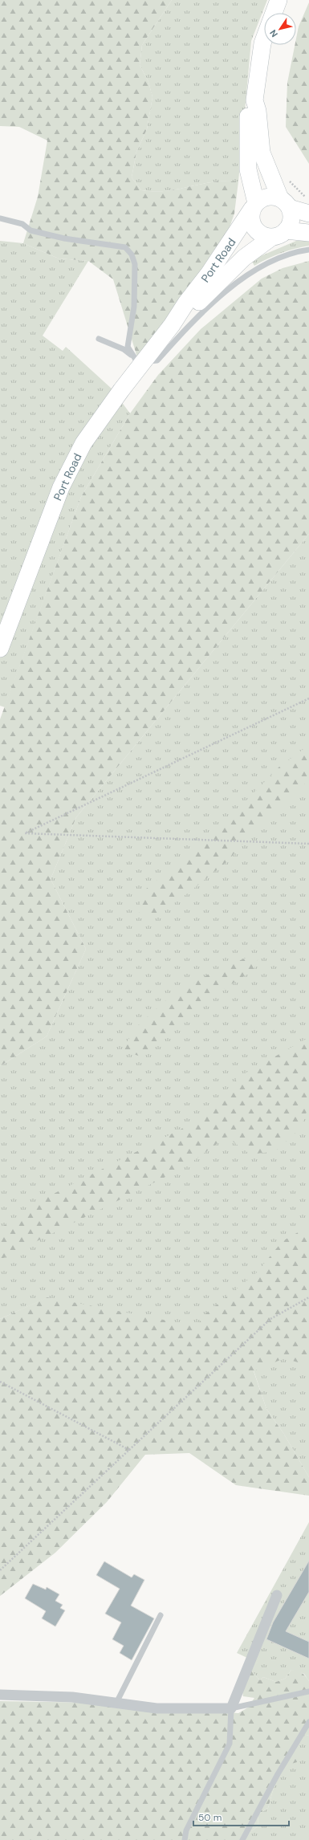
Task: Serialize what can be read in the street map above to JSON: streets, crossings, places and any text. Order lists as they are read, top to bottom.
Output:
{
  "streets": {
    "main road": ["Port Road"]
  },
  "scale_bar": "50 m",
  "north": "bottom left"
}
